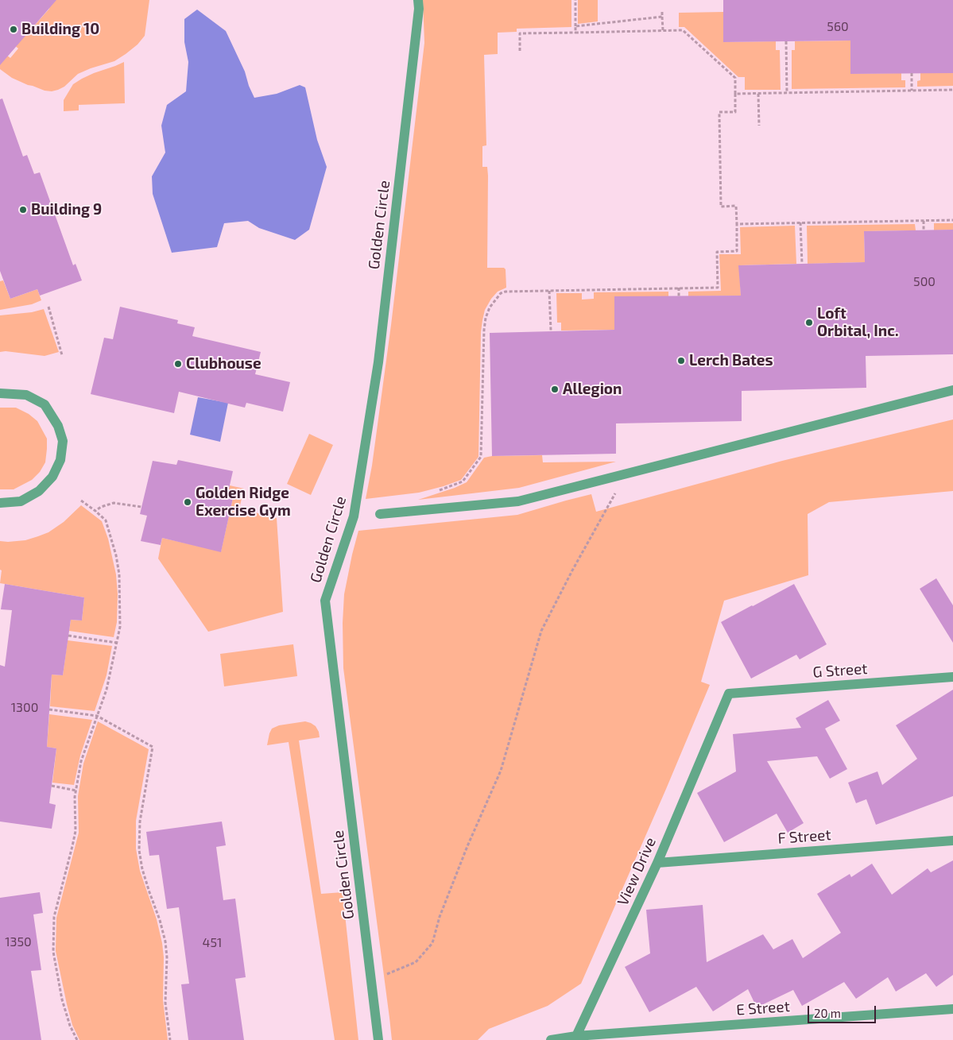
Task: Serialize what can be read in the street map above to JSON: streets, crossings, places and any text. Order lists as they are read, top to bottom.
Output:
{
  "streets": {
    "street": [
      "Golden Circle",
      "G Street",
      "F Street",
      "View Drive",
      "E Street"
    ]
  },
  "crossings": [
    ["G Street", "View Drive"],
    ["F Street", "View Drive"],
    ["View Drive", "E Street"]
  ],
  "places": [
    "Building 10",
    "Building 9",
    "Loft Orbital, Inc.",
    "Lerch Bates",
    "Clubhouse",
    "Allegion",
    "Golden Ridge Exercise Gym"
  ],
  "house_numbers": [
    "560",
    "500",
    "1300",
    "1350",
    "451"
  ],
  "scale_bar": "20 m"
}
